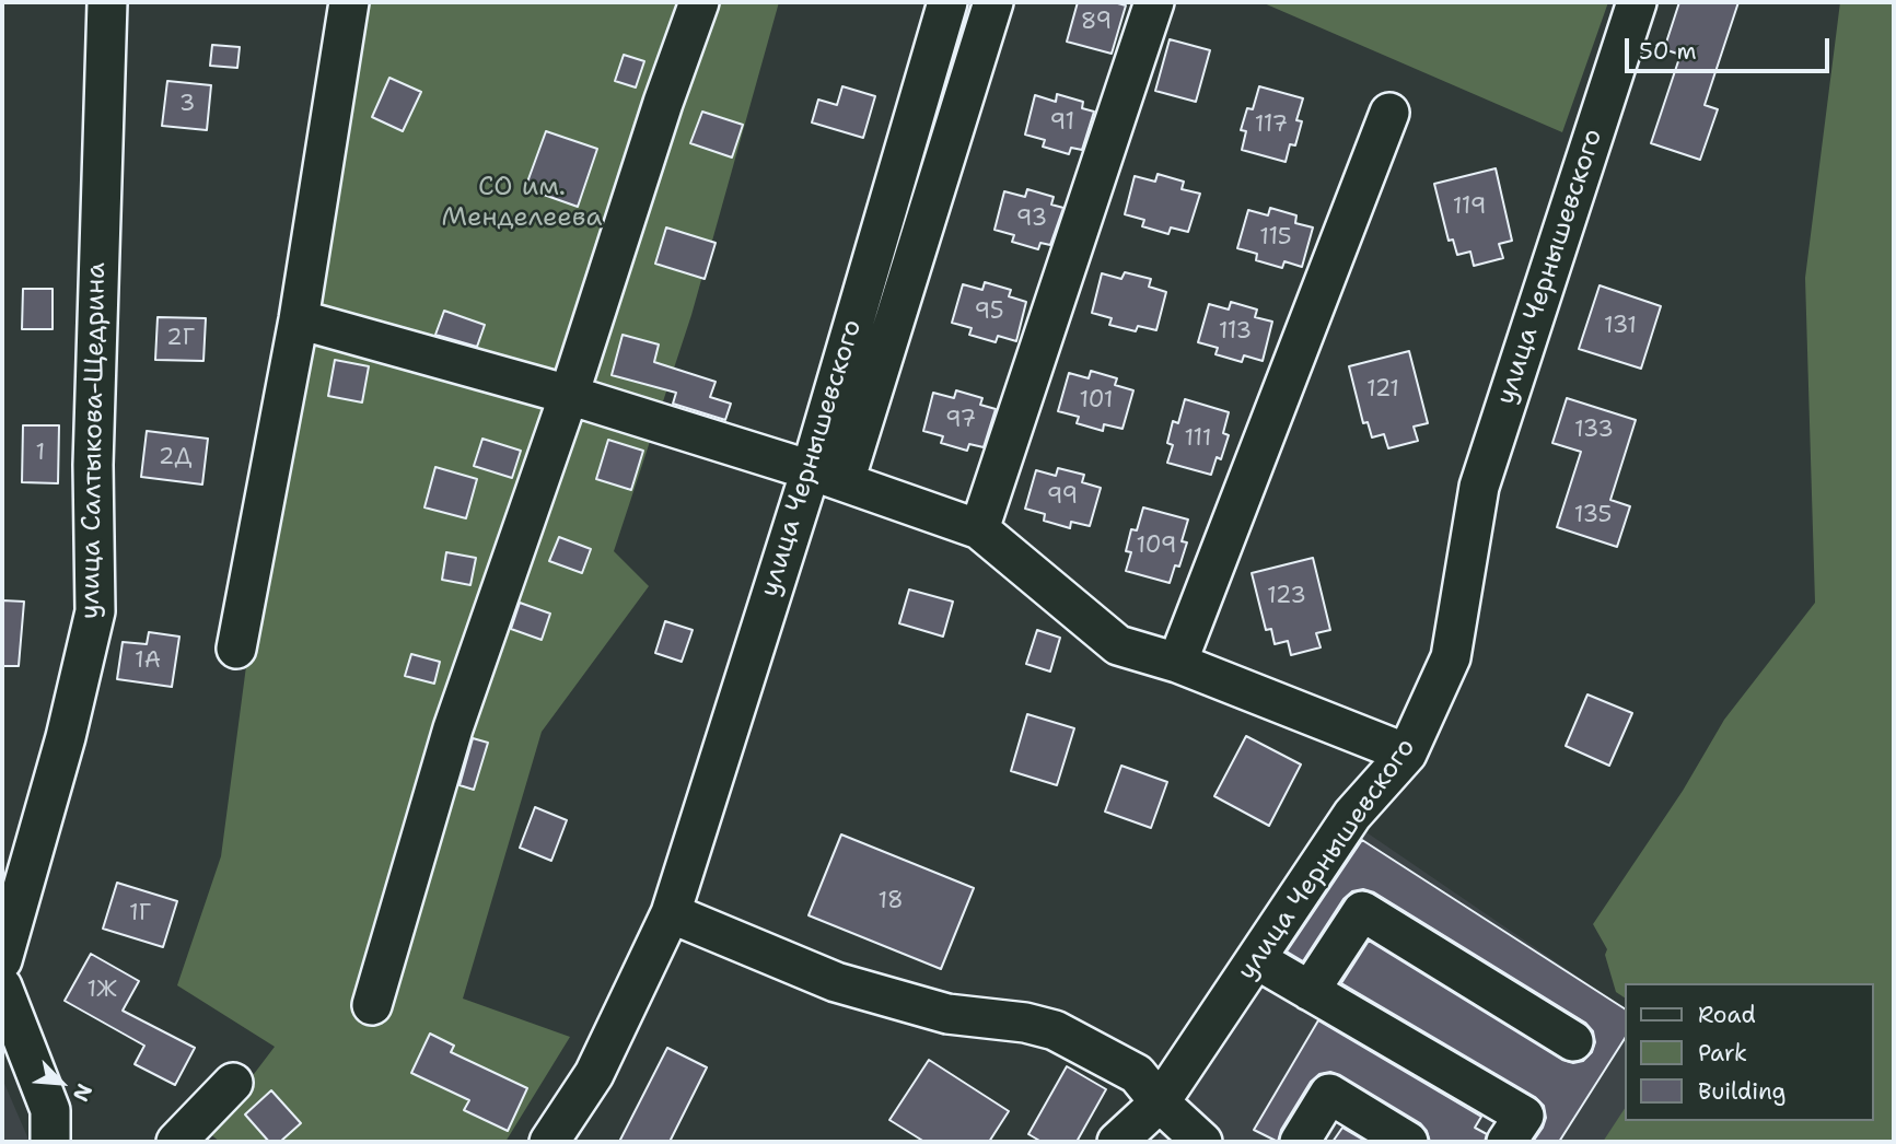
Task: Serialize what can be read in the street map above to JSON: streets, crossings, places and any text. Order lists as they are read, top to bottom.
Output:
{
  "streets": {
    "street": ["улица Чернышевского", "улица Салтыкова-Щедрина"]
  },
  "parks": ["СО им. Менделеева"],
  "house_numbers": [
    "89",
    "3",
    "91",
    "117",
    "119",
    "93",
    "115",
    "95",
    "131",
    "113",
    "2Г",
    "121",
    "101",
    "97",
    "133",
    "111",
    "1",
    "2Д",
    "99",
    "135",
    "109",
    "123",
    "1А",
    "18",
    "1Г",
    "1Ж"
  ],
  "legend": ["Road", "Park", "Building"],
  "scale_bar": "50 m",
  "north": "bottom right"
}
